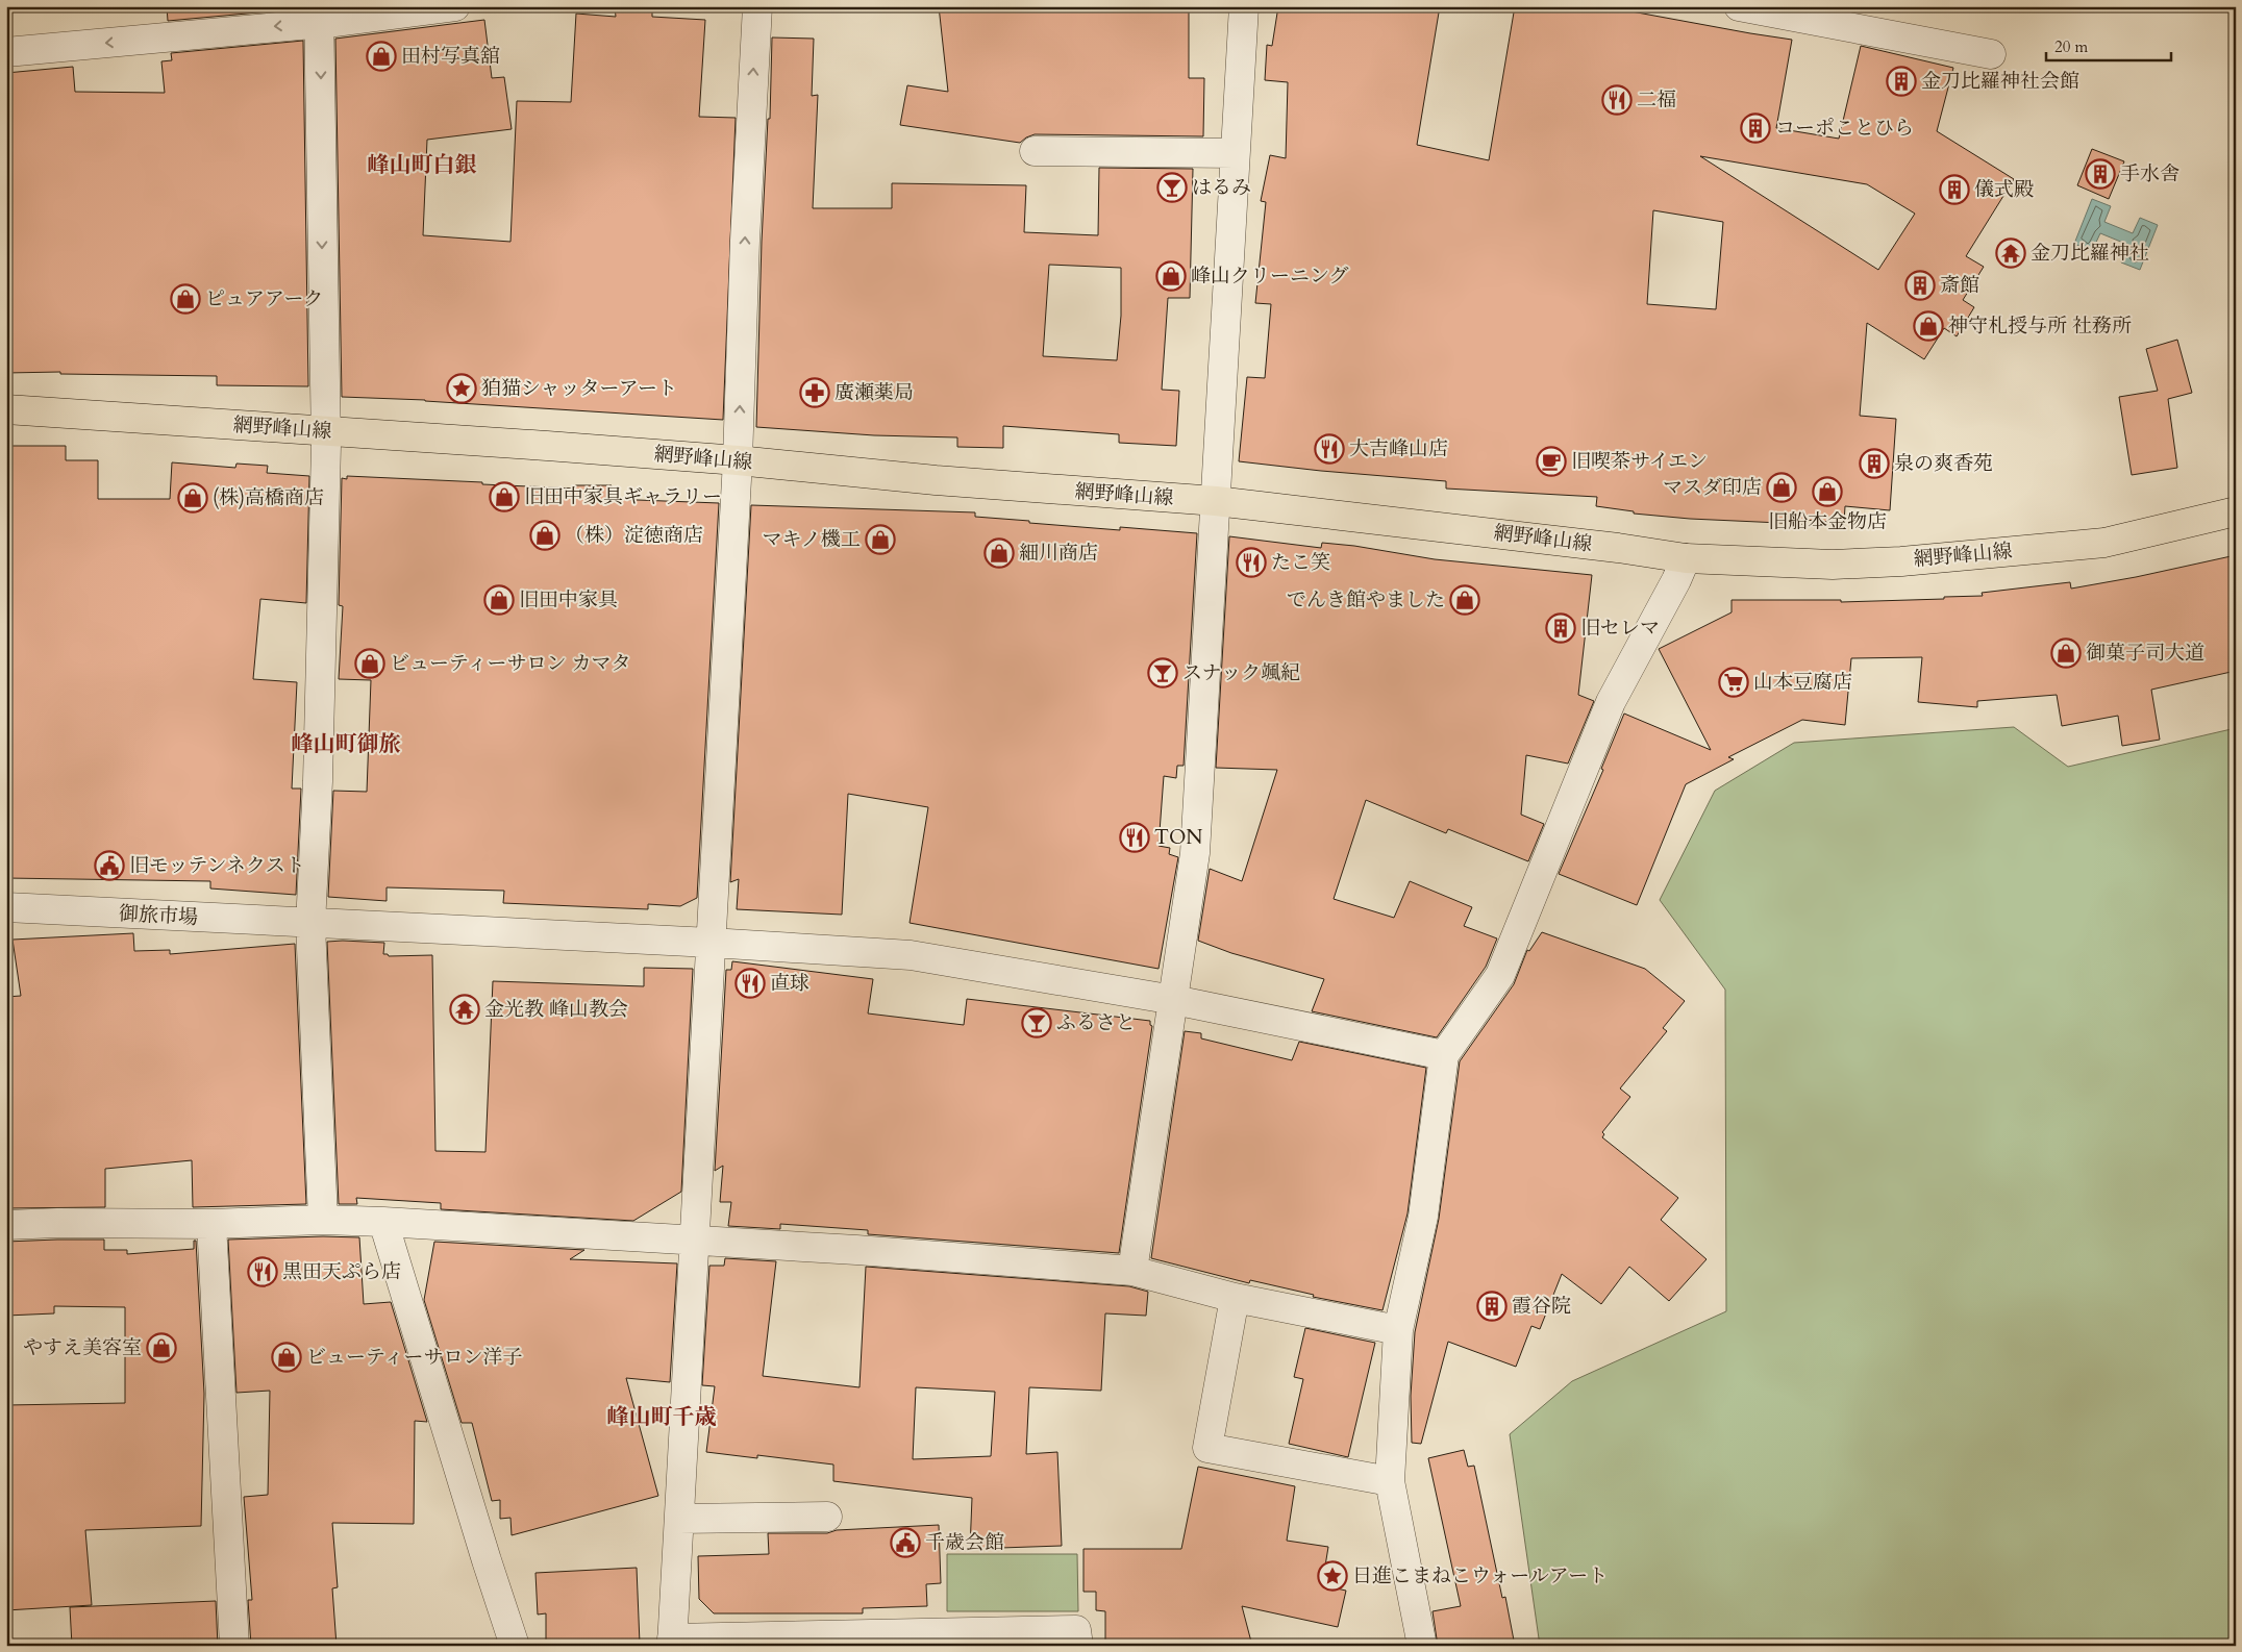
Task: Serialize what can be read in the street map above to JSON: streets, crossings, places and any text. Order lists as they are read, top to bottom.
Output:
{
  "streets": {
    "main road": ["網野峰山線"],
    "street": ["御旅市場"]
  },
  "districts": ["峰山町白銀", "峰山町御旅", "峰山町千歳"],
  "places": {
    "shop": [
      "田村写真舘",
      "峰山クリーニング",
      "ピュアアーク",
      "神守札授与所 社務所",
      "マスダ印店",
      "旧船本金物店",
      "旧田中家具ギャラリー",
      "(株)高橋商店",
      "（株）淀徳商店",
      "マキノ機工",
      "細川商店",
      "旧田中家具",
      "でんき館やました",
      "御菓子司大道",
      "ビューティーサロン カマタ",
      "やすえ美容室",
      "ビューティーサロン洋子"
    ],
    "building": [
      "金刀比羅神社会館",
      "コーポことひら",
      "手水舎",
      "儀式殿",
      "斎館",
      "泉の爽香苑",
      "旧セレマ",
      "霞谷院"
    ],
    "restaurant": [
      "二福",
      "大吉峰山店",
      "たこ笑",
      "TON",
      "直球",
      "黒田天ぷら店"
    ],
    "bar": ["はるみ", "スナック颯紀", "ふるさと"],
    "temple": ["金刀比羅神社", "金光教 峰山教会"],
    "place": ["狛猫シャッターアート", "日進こまねこウォールアート"],
    "pharmacy": ["廣瀬薬局"],
    "cafe": ["旧喫茶サイエン"],
    "supermarket": ["山本豆腐店"],
    "public building": ["旧モッテンネクスト", "千歳会館"]
  },
  "scale_bar": "20 m"
}
